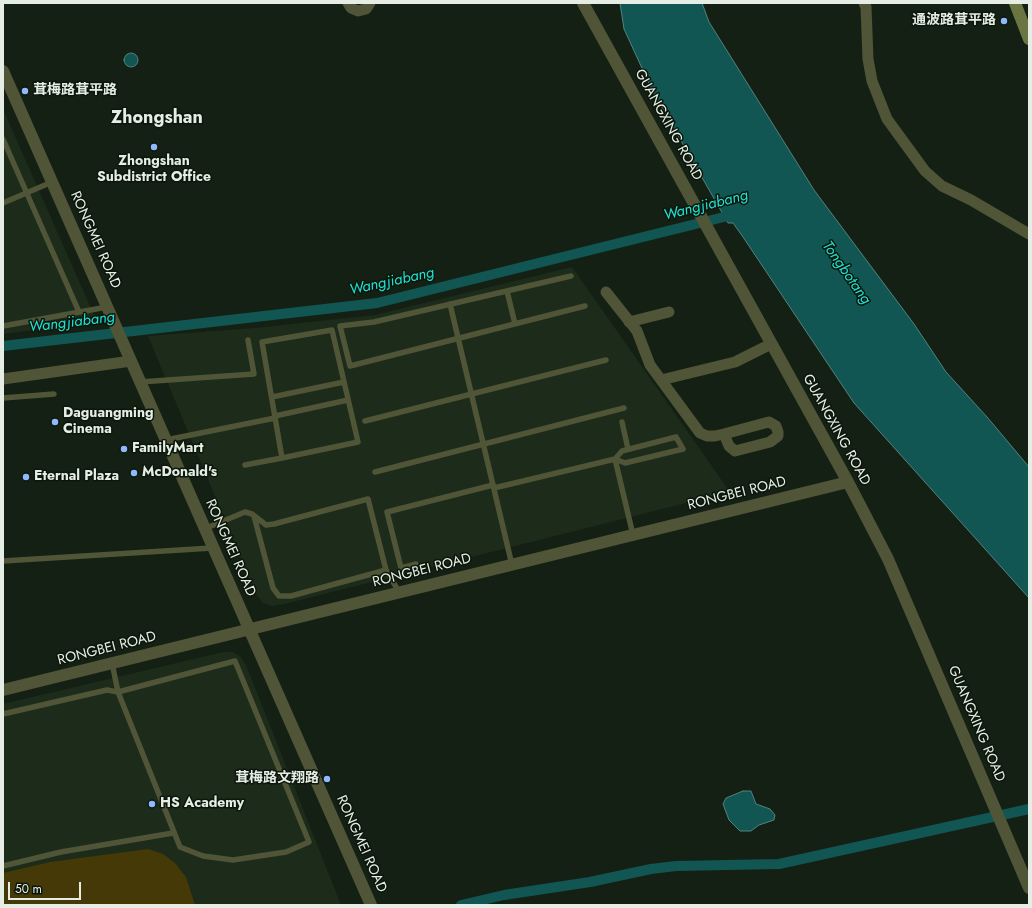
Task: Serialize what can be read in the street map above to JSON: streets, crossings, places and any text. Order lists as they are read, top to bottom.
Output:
{
  "streets": {
    "street": ["GUANGXING ROAD", "RONGMEI ROAD", "RONGBEI ROAD"]
  },
  "crossings": [
    ["GUANGXING ROAD", "RONGBEI ROAD"],
    ["RONGMEI ROAD", "RONGBEI ROAD"]
  ],
  "districts": ["Zhongshan"],
  "water": ["Wangjiabang", "Tongbotang"],
  "places": [
    "通波路茸平路",
    "茸梅路茸平路",
    "Zhongshan Subdistrict Office",
    "Daguangming Cinema",
    "FamilyMart",
    "McDonald's",
    "Eternal Plaza",
    "茸梅路文翔路",
    "HS Academy"
  ],
  "scale_bar": "50 m"
}
